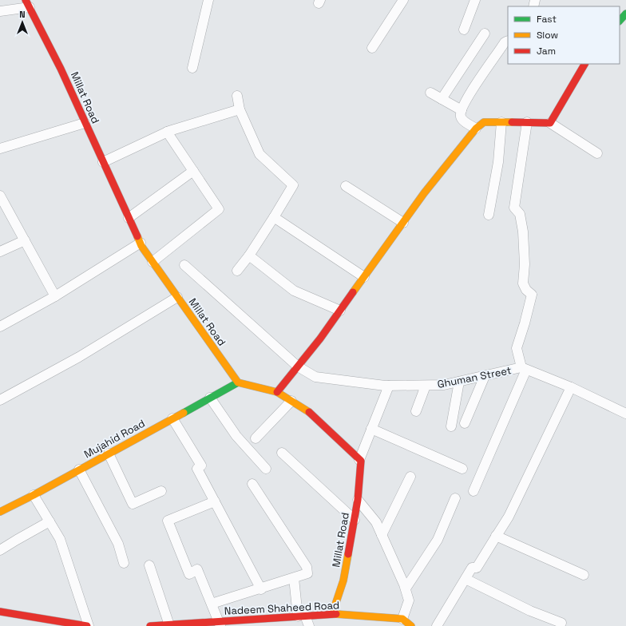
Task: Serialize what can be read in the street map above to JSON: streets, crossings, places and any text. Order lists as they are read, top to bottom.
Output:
{
  "streets": {
    "street": [
      "Millat Road",
      "Ghuman Street",
      "Mujahid Road",
      "Nadeem Shaheed Road"
    ]
  },
  "crossings": [
    ["Millat Road", "Mujahid Road"],
    ["Millat Road", "Nadeem Shaheed Road"]
  ],
  "legend": ["Fast", "Slow", "Jam"],
  "north": "top"
}
